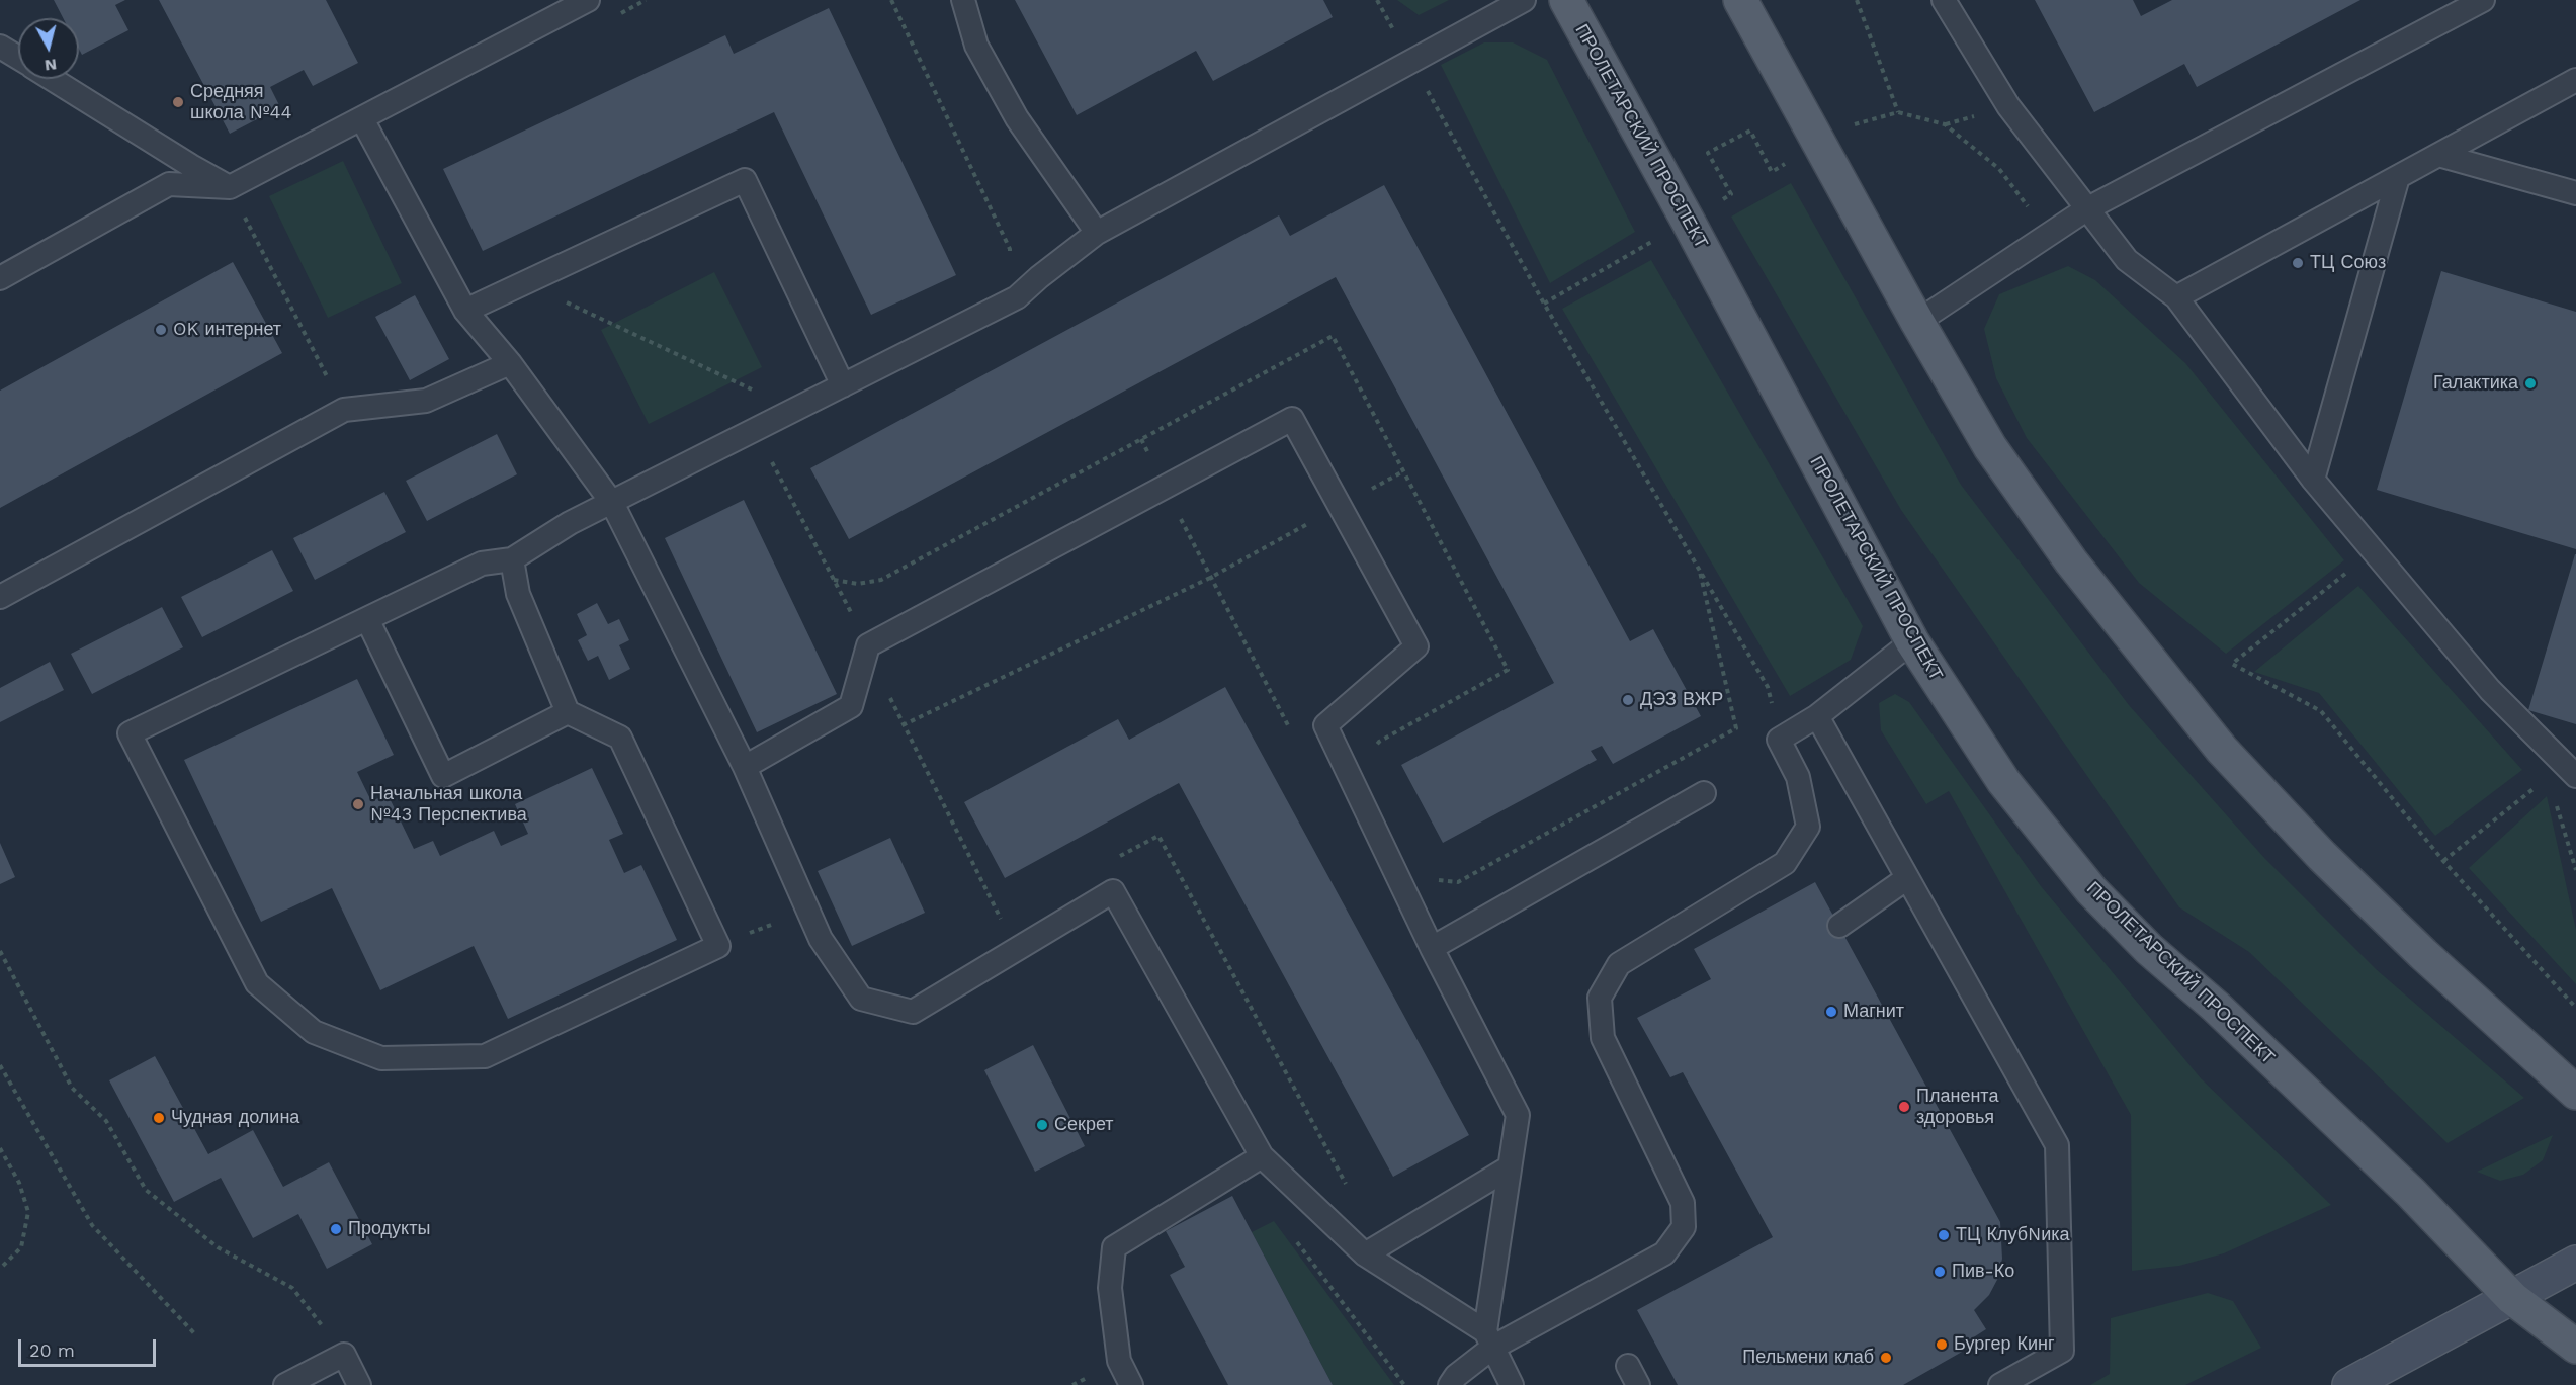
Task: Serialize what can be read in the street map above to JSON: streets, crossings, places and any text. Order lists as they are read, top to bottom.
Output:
{
  "streets": {
    "main road": ["ПРОЛЕТАРСКИЙ ПРОСПЕКТ"]
  },
  "places": [
    "Средняя школа №44",
    "ТЦ Союз",
    "OK интернет",
    "Галактика",
    "ДЭЗ ВЖР",
    "Начальная школа №43 Перспектива",
    "Магнит",
    "Планента здоровья",
    "Чудная долина",
    "Секрет",
    "Продукты",
    "ТЦ КлубNика",
    "Пив-Ко",
    "Бургер Кинг",
    "Пельмени клаб"
  ],
  "scale_bar": "20 m",
  "north": "bottom"
}
